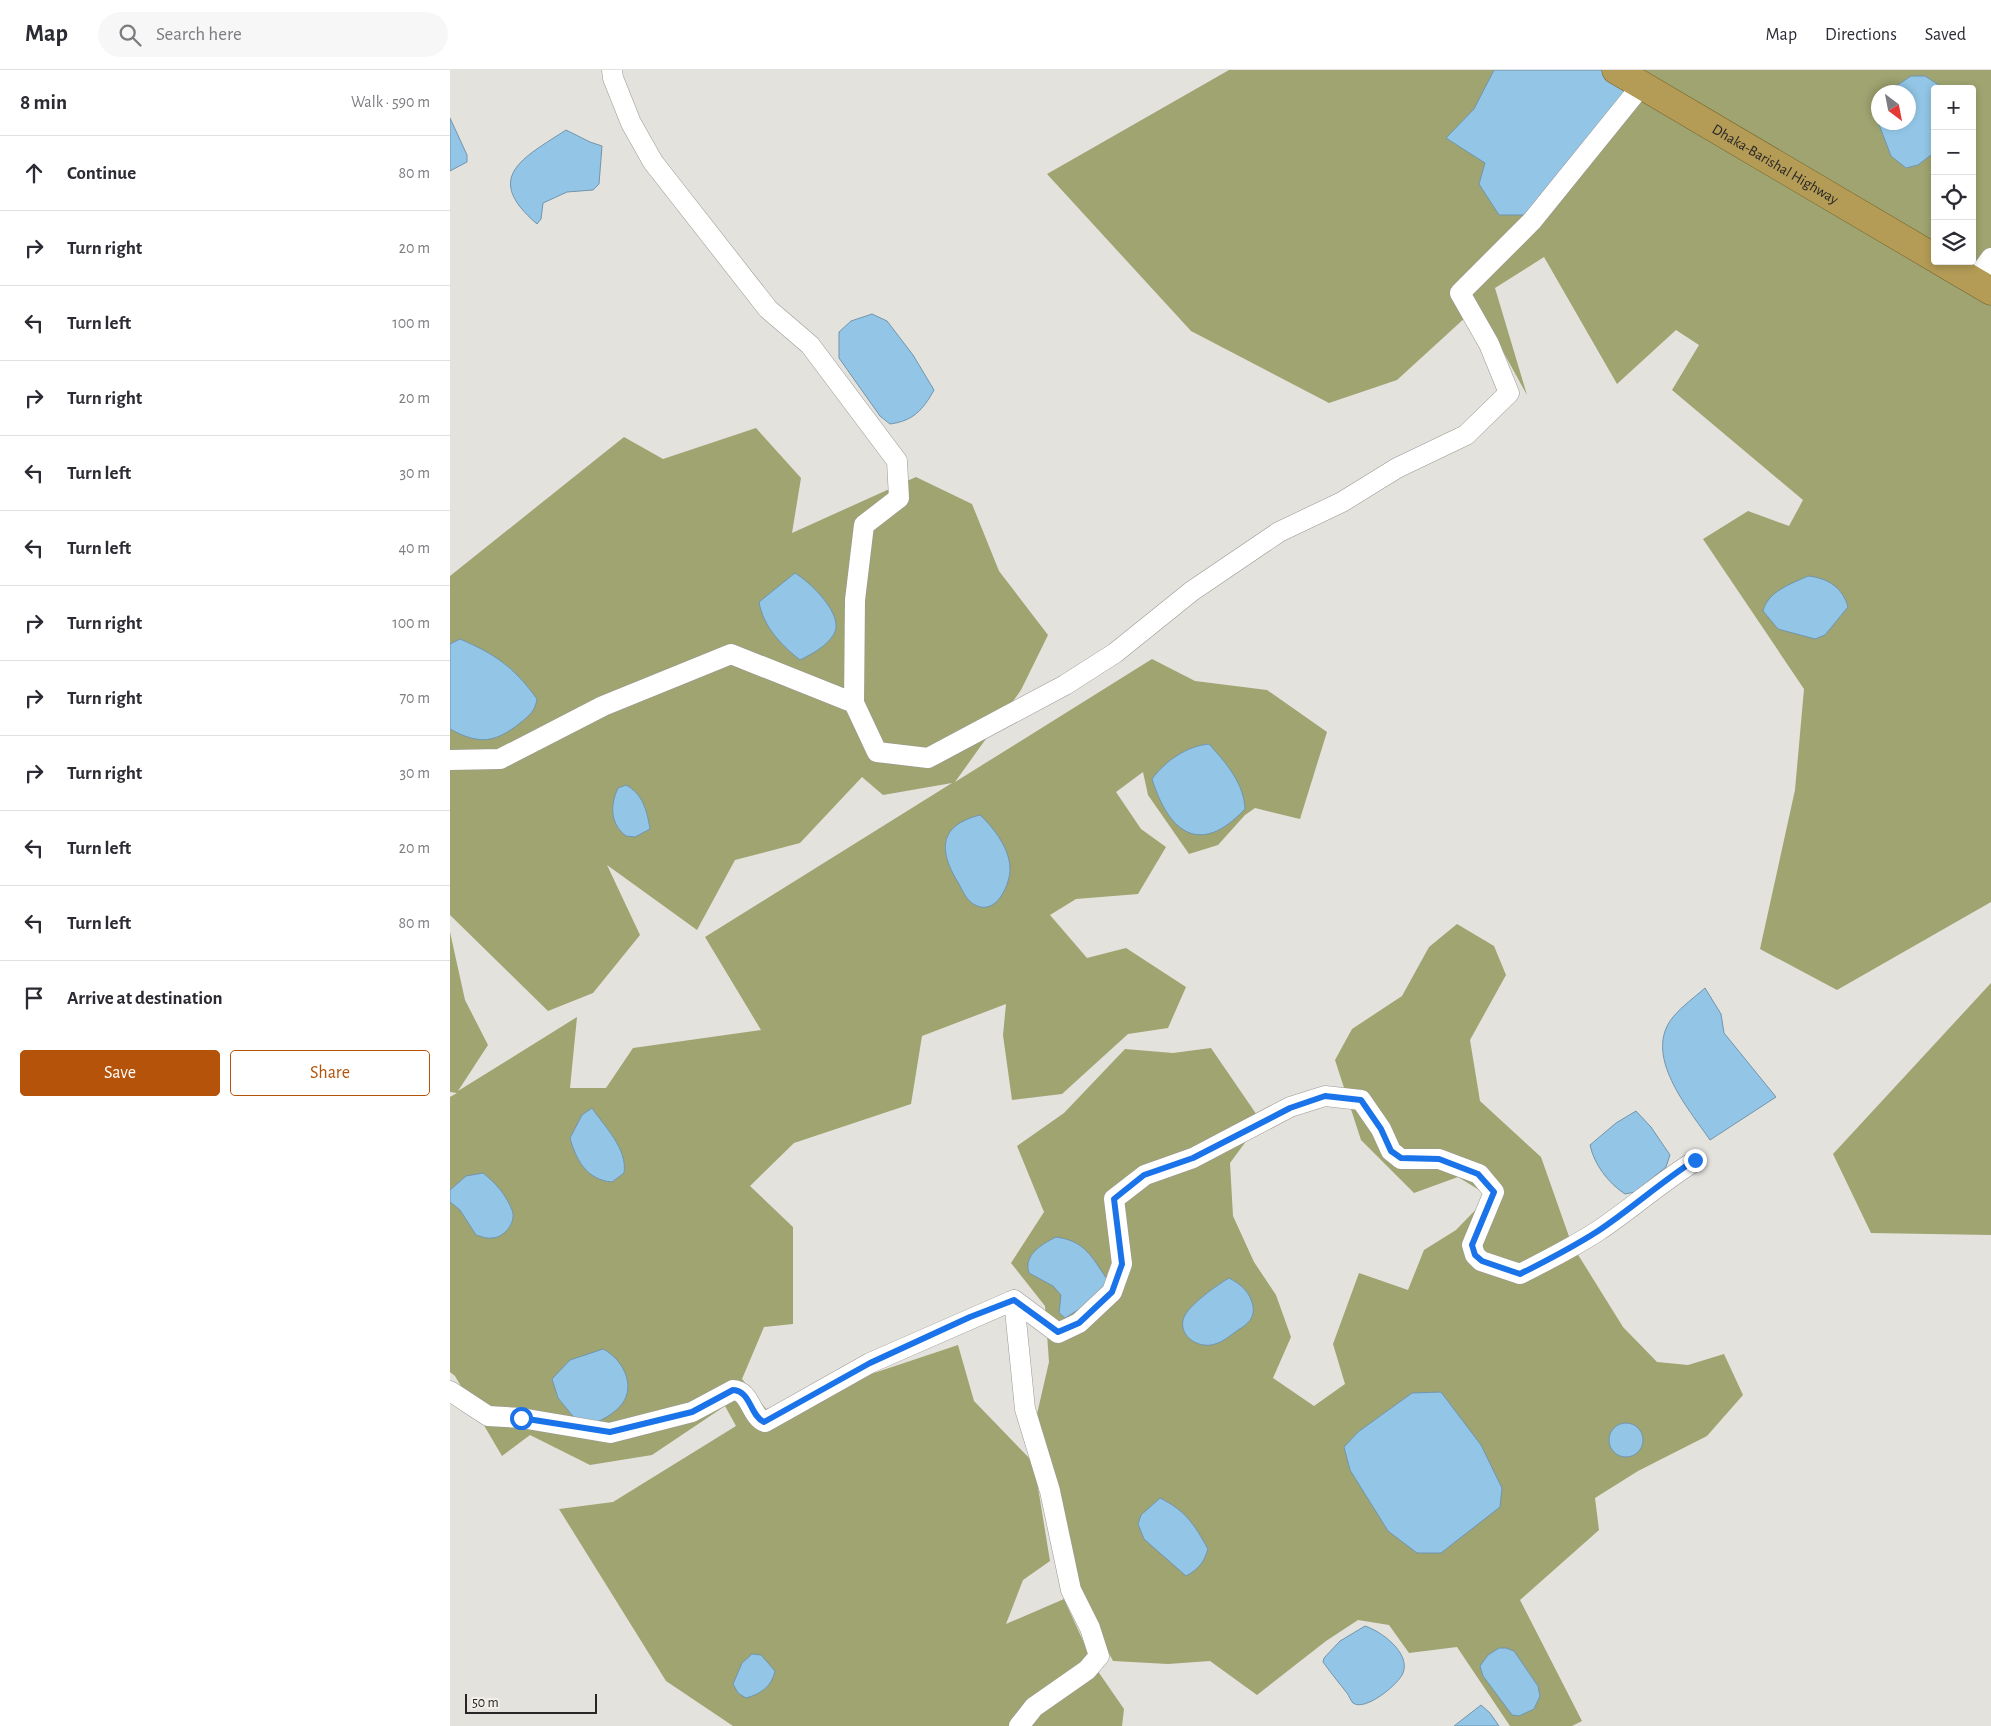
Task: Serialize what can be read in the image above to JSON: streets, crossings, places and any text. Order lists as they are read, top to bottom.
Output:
{
  "streets": {
    "highway": ["Dhaka-Barishal Highway"]
  },
  "scale_bar": "50 m",
  "north": "bottom right",
  "page": {
    "header": "Map",
    "search": "Search here",
    "nav": ["Map", "Directions", "Saved"],
    "heading": ["8 min", "Walk · 590 m"],
    "map_buttons": ["+", "−"],
    "list": [
      ["Continue", "80 m"],
      ["Turn right", "20 m"],
      ["Turn left", "100 m"],
      ["Turn right", "20 m"],
      ["Turn left", "30 m"],
      ["Turn left", "40 m"],
      ["Turn right", "100 m"],
      ["Turn right", "70 m"],
      ["Turn right", "30 m"],
      ["Turn left", "20 m"],
      ["Turn left", "80 m"],
      "Arrive at destination"
    ],
    "buttons": ["Save", "Share"],
    "scale": "50 m"
  }
}
